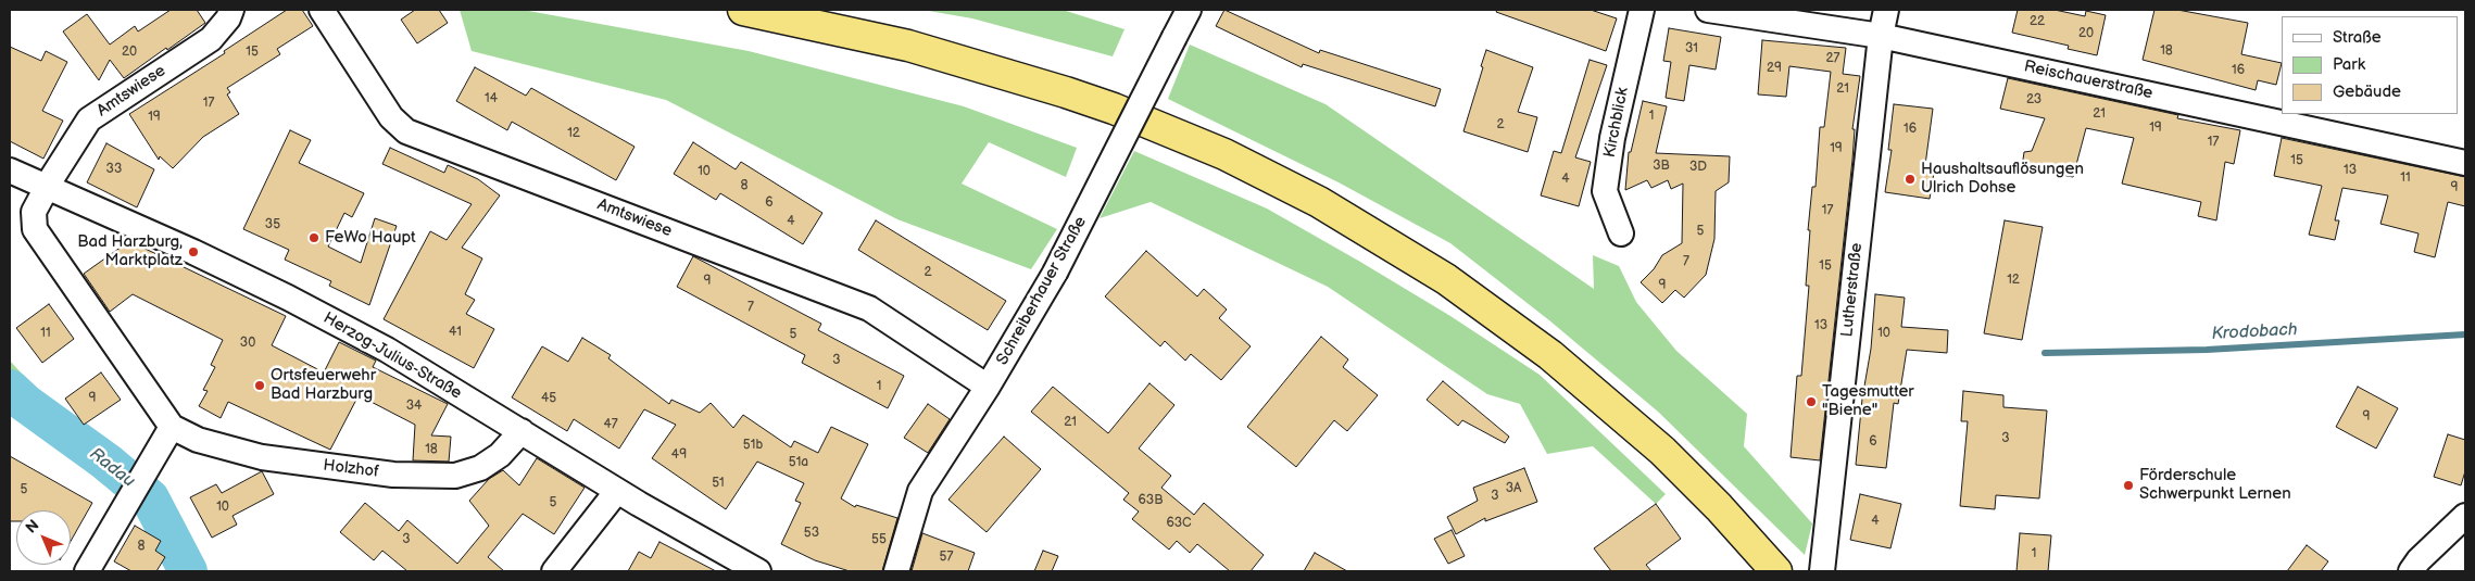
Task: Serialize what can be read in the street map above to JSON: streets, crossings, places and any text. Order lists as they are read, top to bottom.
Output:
{
  "streets": {
    "street": [
      "Reischauerstraße",
      "Amtswiese",
      "Kirchblick",
      "Lutherstraße",
      "Schreiberhauer Straße",
      "Herzog-Julius-Straße",
      "Holzhof"
    ]
  },
  "crossings": [
    ["Reischauerstraße", "Lutherstraße"],
    ["Amtswiese", "Schreiberhauer Straße"],
    ["Amtswiese", "Herzog-Julius-Straße"],
    ["Amtswiese", "Holzhof"],
    ["Herzog-Julius-Straße", "Holzhof"]
  ],
  "water": ["Krodobach", "Radau"],
  "places": [
    "Haushaltsauflösungen Ulrich Dohse",
    "FeWo Haupt",
    "Bad Harzburg, Marktplatz",
    "Ortsfeuerwehr Bad Harzburg",
    "Tagesmutter \"Biene\"",
    "Förderschule Schwerpunkt Lernen"
  ],
  "house_numbers": [
    "22",
    "20",
    "31",
    "18",
    "20",
    "15",
    "27",
    "29",
    "16",
    "21",
    "14",
    "23",
    "17",
    "21",
    "1",
    "19",
    "2",
    "19",
    "16",
    "12",
    "17",
    "19",
    "15",
    "3B",
    "3D",
    "33",
    "13",
    "10",
    "11",
    "4",
    "8",
    "9",
    "6",
    "17",
    "4",
    "35",
    "5",
    "7",
    "15",
    "2",
    "12",
    "9",
    "9",
    "7",
    "13",
    "41",
    "11",
    "10",
    "5",
    "30",
    "3",
    "1",
    "9",
    "45",
    "34",
    "9",
    "21",
    "47",
    "3",
    "6",
    "51b",
    "18",
    "49",
    "51a",
    "51",
    "3A",
    "5",
    "3",
    "63B",
    "5",
    "10",
    "4",
    "63C",
    "53",
    "3",
    "55",
    "8",
    "1",
    "57"
  ],
  "legend": ["Straße", "Park", "Gebäude"],
  "north": "top left"
}
